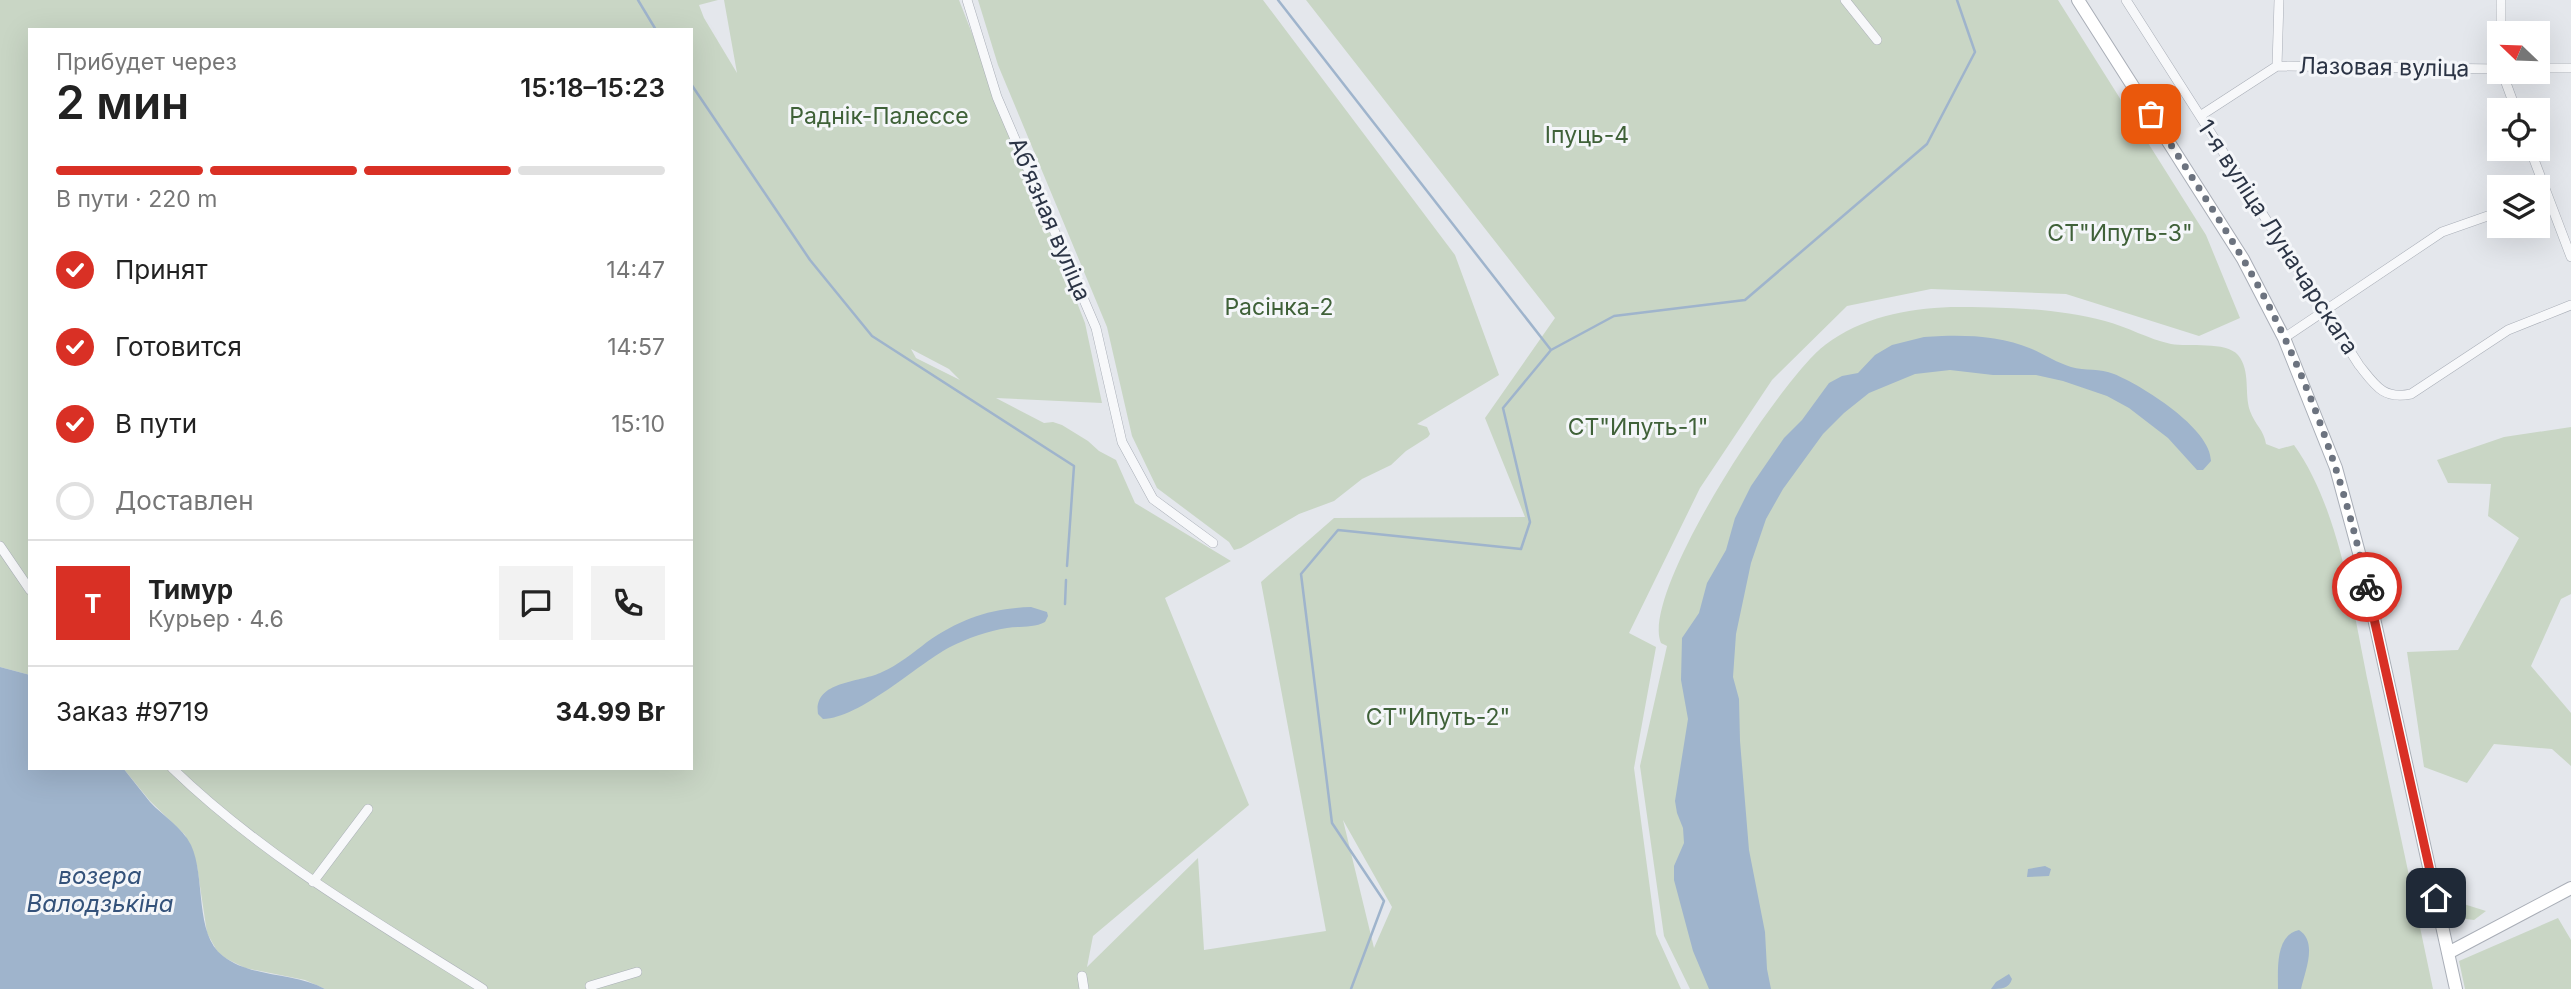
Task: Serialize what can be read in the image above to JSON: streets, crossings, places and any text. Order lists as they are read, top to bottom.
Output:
{
  "streets": {
    "street": ["Лазовая вуліца", "Абʼязная вуліца", "1-я вуліца Луначарскага"]
  },
  "crossings": [
    ["Лазовая вуліца", "1-я вуліца Луначарскага"]
  ],
  "water": ["возера Валодзькіна"],
  "parks": [
    "Раднік-Палессе",
    "Іпуць-4",
    "СТ\"Ипуть-3\"",
    "Расінка-2",
    "СТ\"Ипуть-1\"",
    "СТ\"Ипуть-2\""
  ],
  "north": "top left",
  "page": {
    "heading": ["2 мин", "Прибудет через", "15:18–15:23"],
    "panel": [
      "Тимур",
      "Курьер · 4.6",
      "Заказ #9719",
      "34.99 Br"
    ],
    "bar": "В пути · 220 m",
    "list": [
      ["Принят", "14:47"],
      ["Готовится", "14:57"],
      ["В пути", "15:10"],
      "Доставлен"
    ],
    "round": "Т"
  }
}
